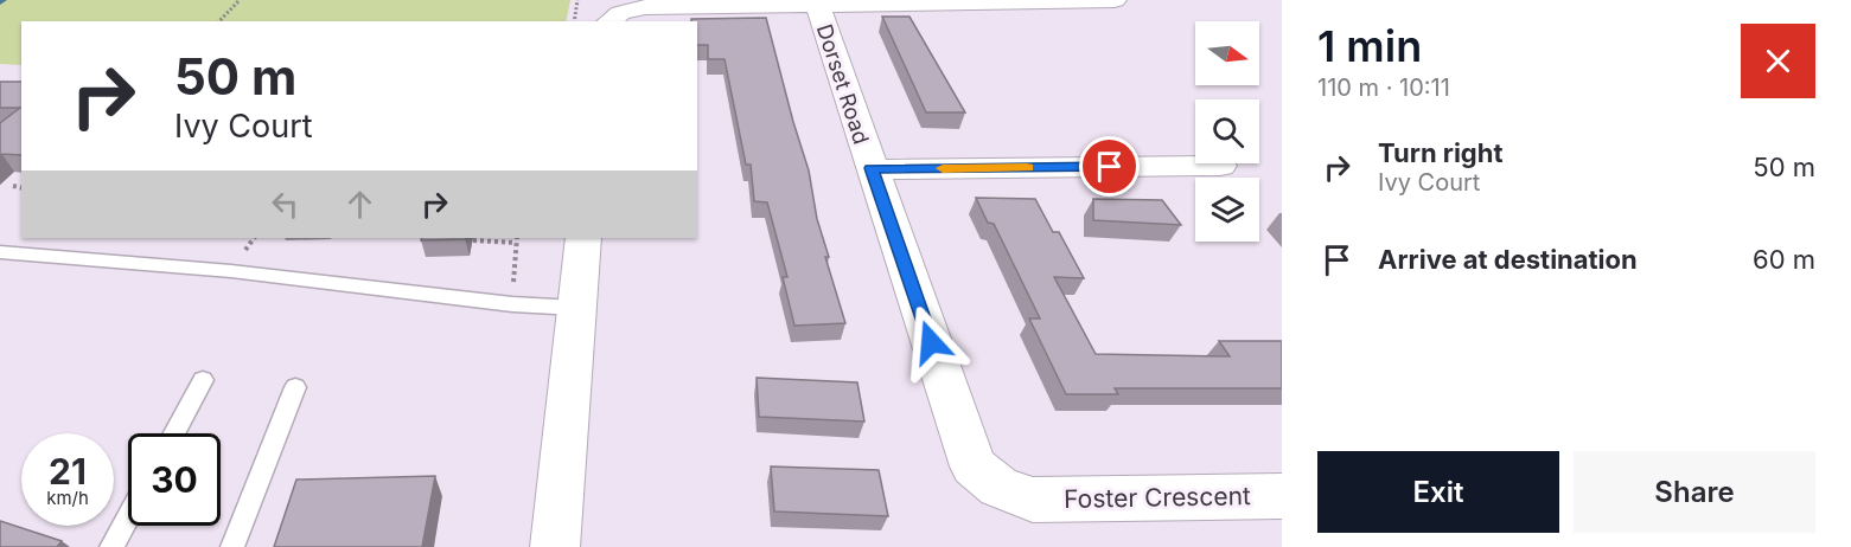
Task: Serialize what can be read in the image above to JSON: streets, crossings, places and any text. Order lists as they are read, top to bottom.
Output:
{
  "streets": {
    "street": ["Dorset Road", "Foster Crescent"]
  },
  "crossings": [
    ["Dorset Road", "Foster Crescent"]
  ],
  "north": "right",
  "page": {
    "heading": ["1 min", "110 m · 10:11"],
    "turn": ["50 m", "Ivy Court"],
    "list": [
      {
        "name": "Turn right",
        "note": "Ivy Court",
        "value": "50 m"
      },
      {
        "name": "Arrive at destination",
        "value": "60 m"
      }
    ],
    "speed": "21 km/h",
    "limit": "30",
    "buttons": ["Exit", "Share"]
  }
}
